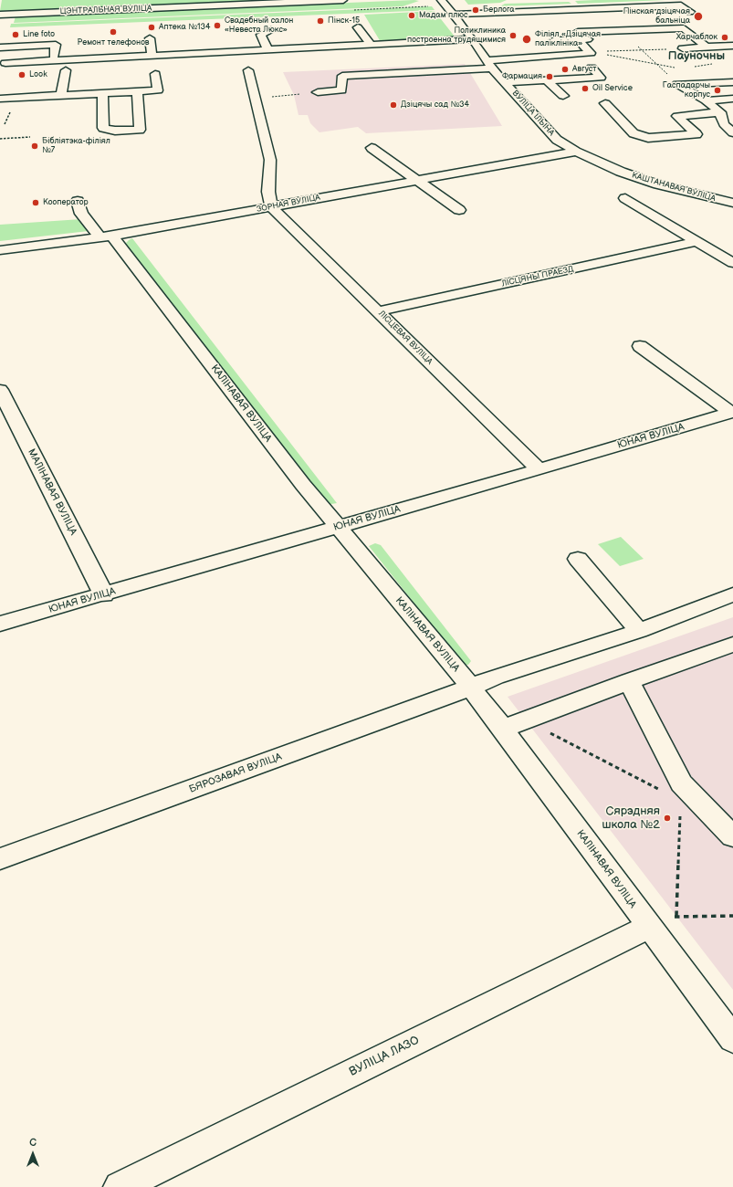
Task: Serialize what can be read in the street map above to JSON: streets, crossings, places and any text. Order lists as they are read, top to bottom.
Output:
{
  "streets": {
    "street": [
      "ЦЭНТРАЛЬНАЯ ВУЛІЦА",
      "ВУЛІЦА ІЛЬІНА",
      "КАШТАНАВАЯ ВУЛІЦА",
      "ЗОРНАЯ ВУЛІЦА",
      "ЛІСЦЯНЫ ПРАЕЗД",
      "ЛІСЦЕВАЯ ВУЛІЦА",
      "КАЛІНАВАЯ ВУЛІЦА",
      "ЮНАЯ ВУЛІЦА",
      "МАЛІНАВАЯ ВУЛІЦА",
      "БЯРОЗАВАЯ ВУЛІЦА",
      "ВУЛІЦА ЛАЗО"
    ]
  },
  "crossings": [
    ["ВУЛІЦА ІЛЬІНА", "КАШТАНАВАЯ ВУЛІЦА"],
    ["ВУЛІЦА ІЛЬІНА", "ЗОРНАЯ ВУЛІЦА"],
    ["КАШТАНАВАЯ ВУЛІЦА", "ЗОРНАЯ ВУЛІЦА"],
    ["ЗОРНАЯ ВУЛІЦА", "ЛІСЦЕВАЯ ВУЛІЦА"],
    ["ЗОРНАЯ ВУЛІЦА", "КАЛІНАВАЯ ВУЛІЦА"],
    ["ЛІСЦЯНЫ ПРАЕЗД", "ЛІСЦЕВАЯ ВУЛІЦА"],
    ["ЛІСЦЕВАЯ ВУЛІЦА", "ЮНАЯ ВУЛІЦА"],
    ["КАЛІНАВАЯ ВУЛІЦА", "ЮНАЯ ВУЛІЦА"],
    ["КАЛІНАВАЯ ВУЛІЦА", "БЯРОЗАВАЯ ВУЛІЦА"],
    ["КАЛІНАВАЯ ВУЛІЦА", "ВУЛІЦА ЛАЗО"],
    ["ЮНАЯ ВУЛІЦА", "МАЛІНАВАЯ ВУЛІЦА"]
  ],
  "districts": ["Паўночны"],
  "places": [
    "Берлога",
    "Мадам плюс",
    "Пінская дзіцячая бальніца",
    "Пінск-15",
    "Свадебный салон «Невеста Люкс»",
    "Аптека №134",
    "Ремонт телефонов",
    "Line foto",
    "Поликлиника построенна трудящимися",
    "Харчаблок",
    "Філіял «Дзіцячая паліклініка»",
    "Август",
    "Look",
    "Фармация",
    "Oil Service",
    "Гаспадарчы корпус",
    "Дзіцячы сад №34",
    "Бібліятэка-філіял №7",
    "Кооператор",
    "Сярэдняя школа №2"
  ],
  "north": "top"
}
